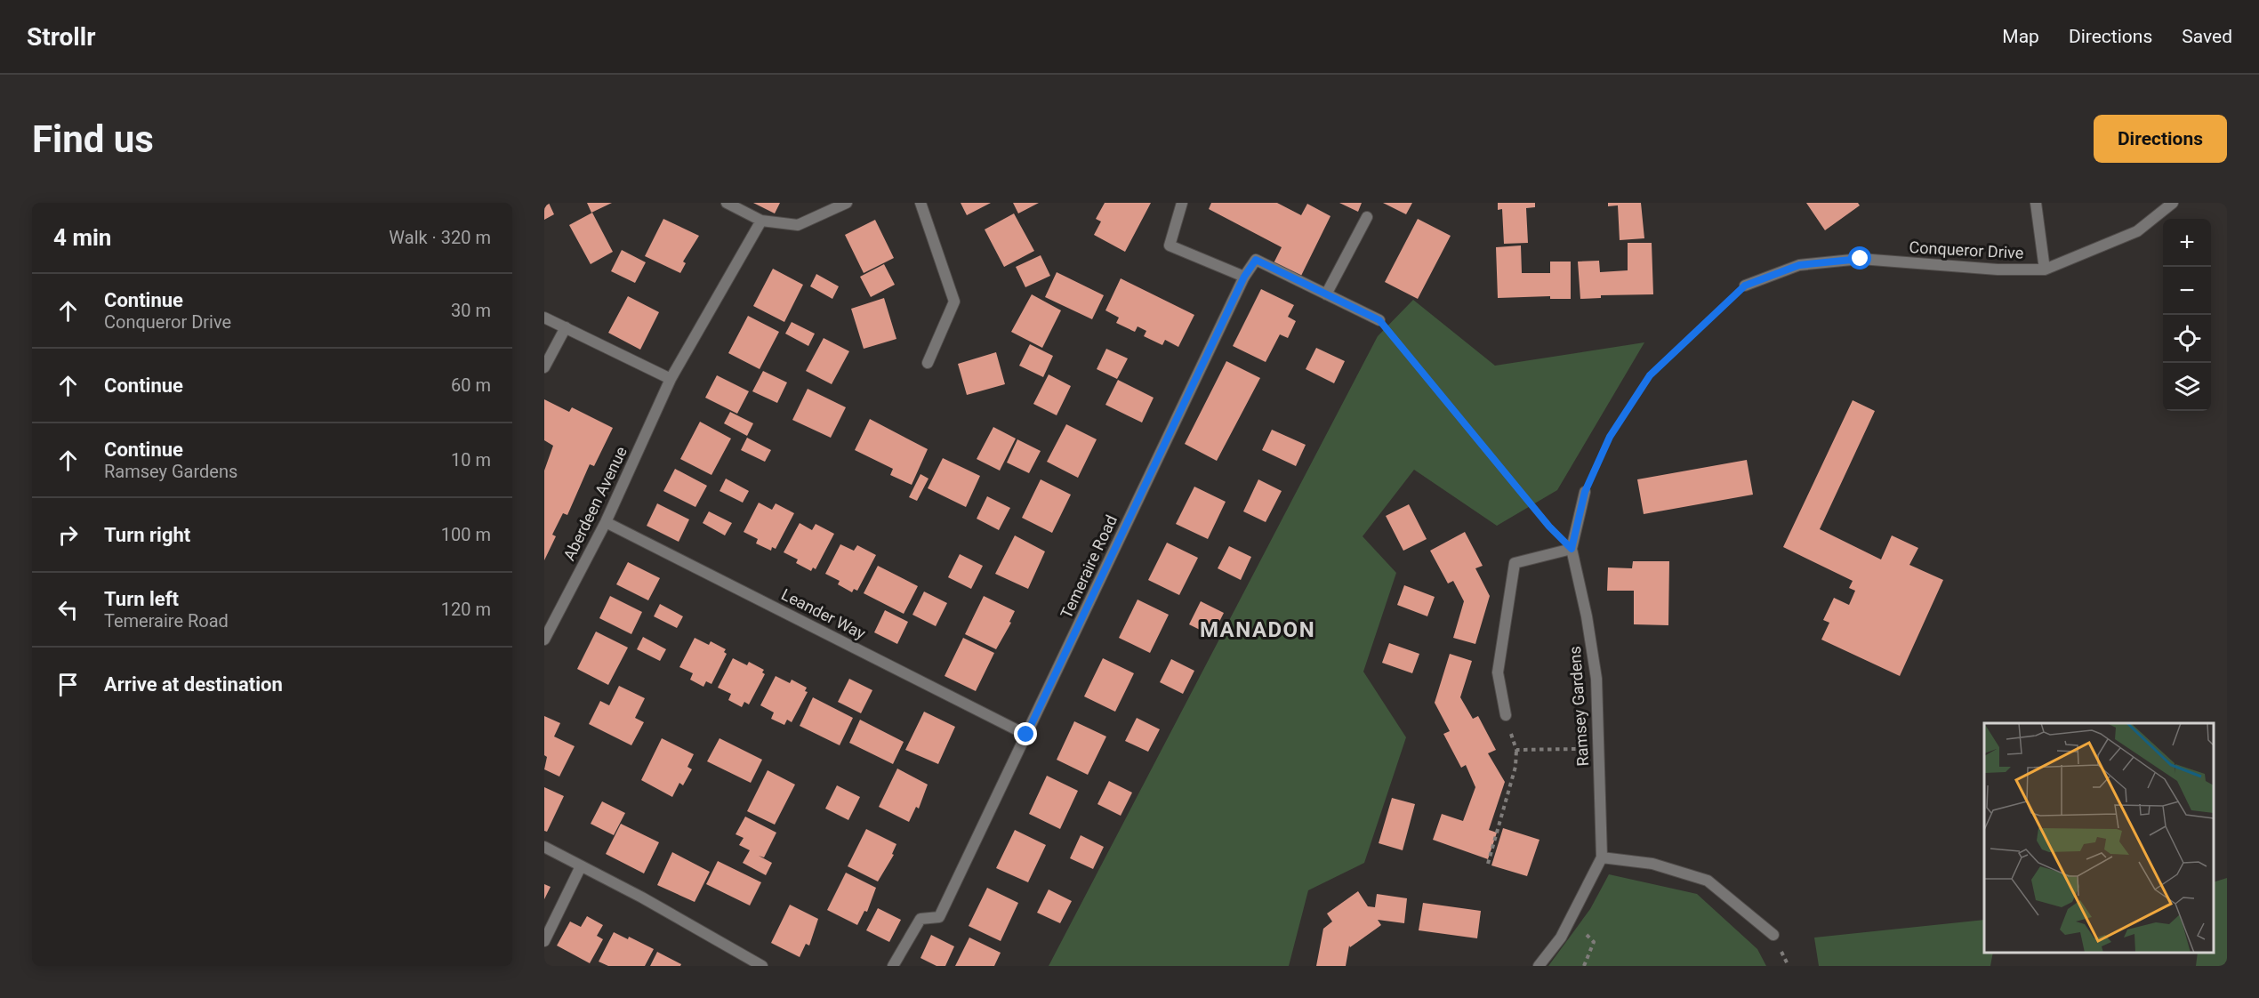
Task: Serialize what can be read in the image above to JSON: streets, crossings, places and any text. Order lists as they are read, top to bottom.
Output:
{
  "streets": {
    "street": [
      "Conqueror Drive",
      "Aberdeen Avenue",
      "Temeraire Road",
      "Leander Way",
      "Ramsey Gardens"
    ]
  },
  "crossings": [
    ["Aberdeen Avenue", "Leander Way"],
    ["Temeraire Road", "Leander Way"]
  ],
  "districts": ["MANADON"],
  "page": {
    "header": "Strollr",
    "nav": ["Map", "Directions", "Saved"],
    "buttons": "Directions",
    "title": "Find us",
    "heading": ["4 min", "Walk · 320 m"],
    "map_buttons": ["+", "−"],
    "list": [
      ["Continue", "Conqueror Drive", "30 m"],
      ["Continue", "60 m"],
      ["Continue", "Ramsey Gardens", "10 m"],
      ["Turn right", "100 m"],
      ["Turn left", "Temeraire Road", "120 m"],
      "Arrive at destination"
    ]
  }
}
